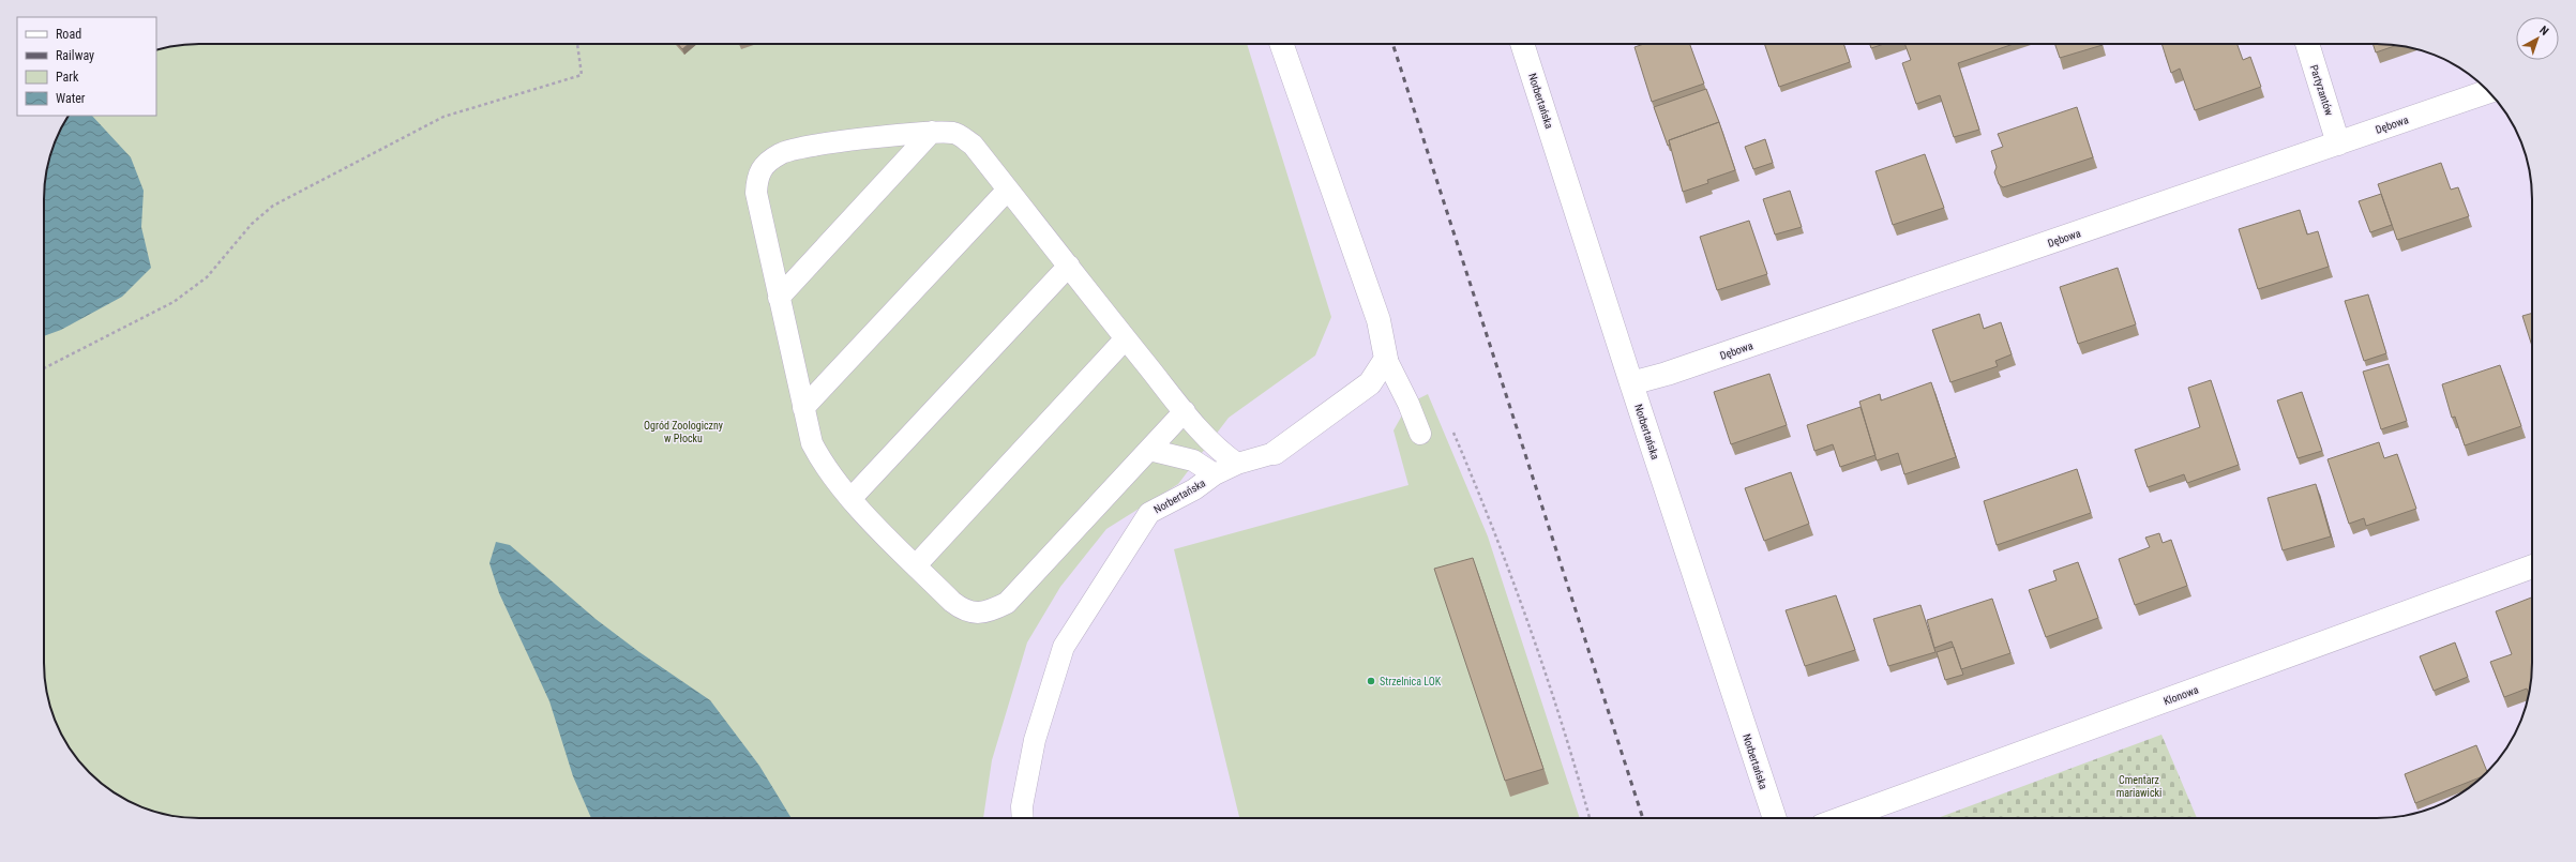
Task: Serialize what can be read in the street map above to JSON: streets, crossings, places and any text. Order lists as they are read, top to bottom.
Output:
{
  "streets": {
    "street": [
      "Partyzantów",
      "Norbertańska",
      "Dębowa",
      "Klonowa"
    ]
  },
  "crossings": [
    ["Partyzantów", "Dębowa"],
    ["Norbertańska", "Dębowa"]
  ],
  "parks": ["Ogród Zoologiczny w Płocku", "Cmentarz mariawicki"],
  "places": ["Strzelnica LOK"],
  "legend": [
    "Road",
    "Railway",
    "Park",
    "Water"
  ],
  "north": "top right"
}
